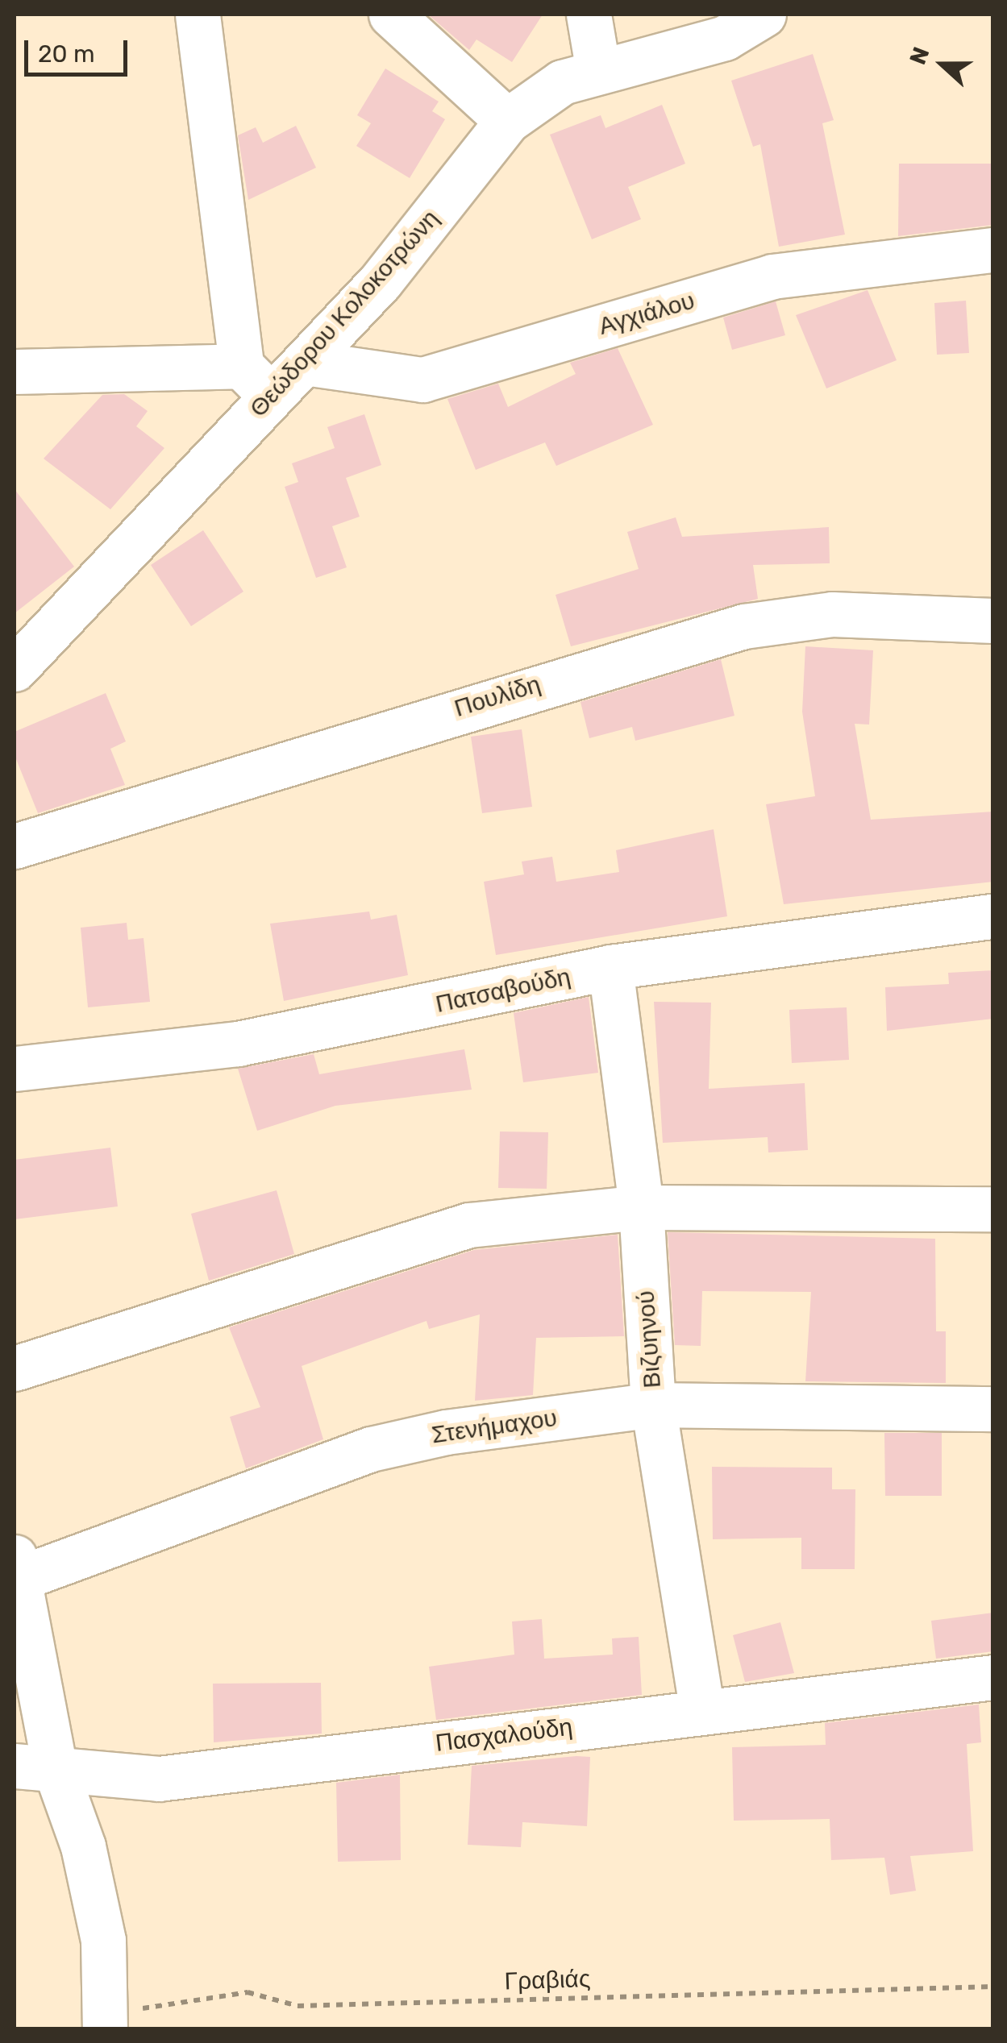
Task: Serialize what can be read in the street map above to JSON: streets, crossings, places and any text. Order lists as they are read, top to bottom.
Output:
{
  "streets": {
    "street": [
      "Θεώδορου Κολοκοτρώνη",
      "Αγχιάλου",
      "Πουλίδη",
      "Πατσαβούδη",
      "Βιζυηνού",
      "Στενήμαχου",
      "Πασχαλούδη"
    ],
    "path": ["Γραβιάς"]
  },
  "crossings": [
    ["Θεώδορου Κολοκοτρώνη", "Αγχιάλου"],
    ["Πατσαβούδη", "Βιζυηνού"],
    ["Βιζυηνού", "Στενήμαχου"],
    ["Βιζυηνού", "Πασχαλούδη"]
  ],
  "scale_bar": "20 m",
  "north": "left"
}
